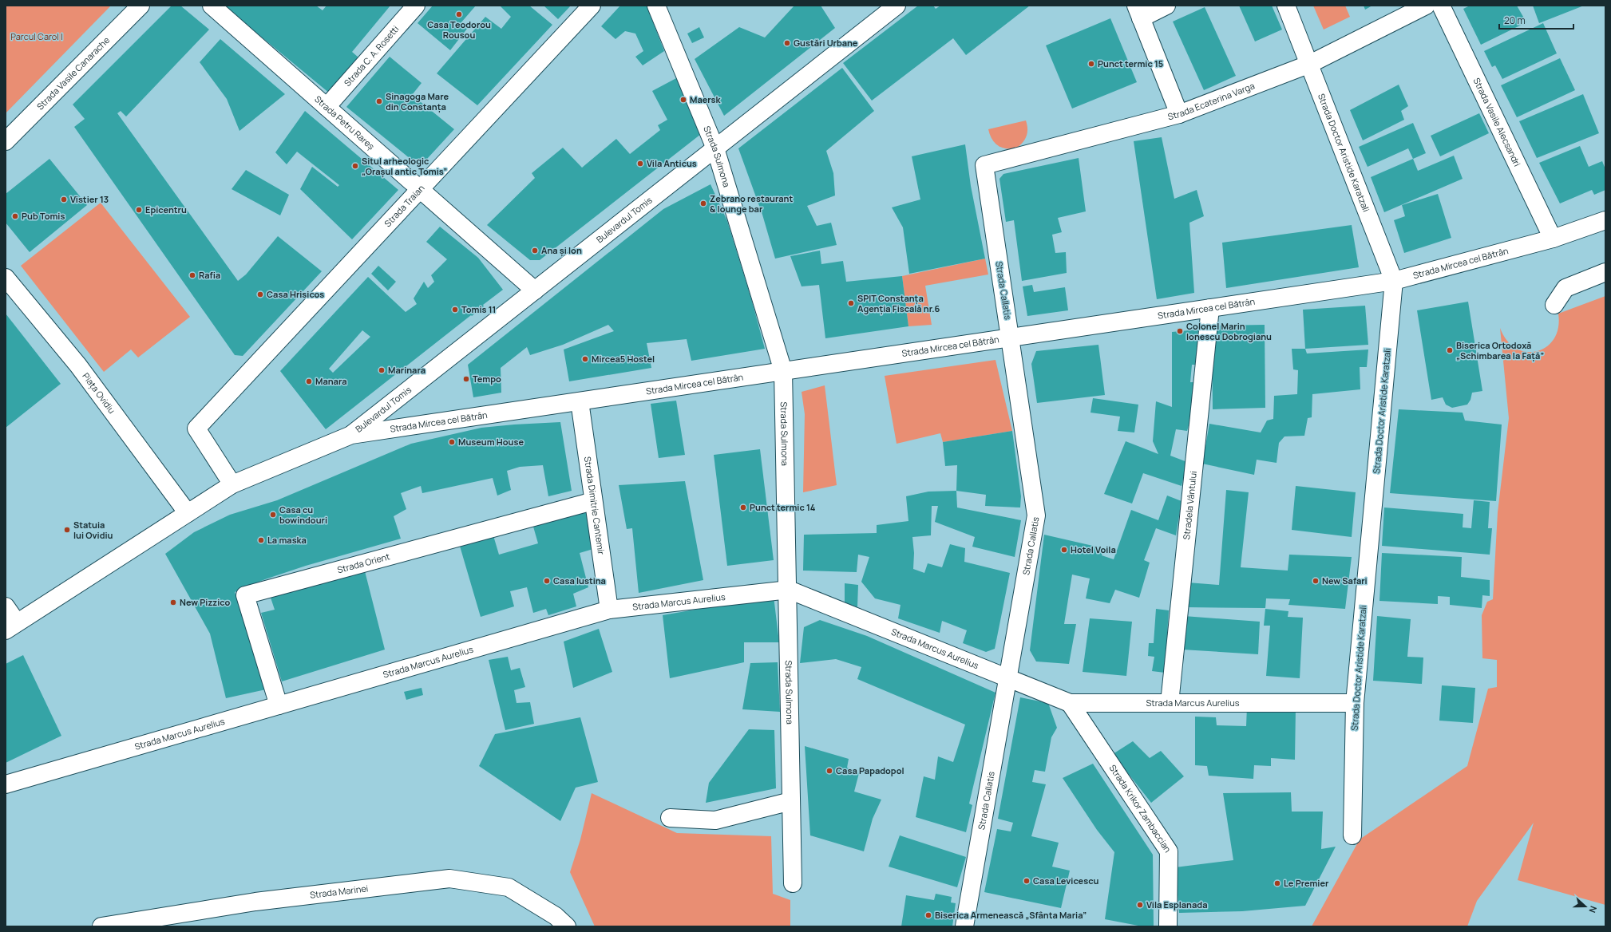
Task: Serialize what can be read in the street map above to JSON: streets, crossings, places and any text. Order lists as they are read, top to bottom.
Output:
{
  "streets": {
    "street": [
      "Strada C. A. Rosetti",
      "Strada Vasile Canarache",
      "Strada Ecaterina Varga",
      "Strada Vasile Alecsandri",
      "Strada Petru Rareș",
      "Strada Doctor Aristide Karatzali",
      "Strada Sulmona",
      "Strada Traian",
      "Bulevardul Tomis",
      "Strada Mircea cel Bătrân",
      "Strada Callatis",
      "Piața Ovidiu",
      "Strada Dimitrie Cantemir",
      "Stradela Vântului",
      "Strada Orient",
      "Strada Marcus Aurelius",
      "Strada Krikor Zambaccian",
      "Strada Marinei"
    ]
  },
  "crossings": [
    ["Strada C. A. Rosetti", "Strada Petru Rareș"],
    ["Strada Ecaterina Varga", "Strada Doctor Aristide Karatzali"],
    ["Strada Ecaterina Varga", "Strada Callatis"],
    ["Strada Vasile Alecsandri", "Strada Mircea cel Bătrân"],
    ["Strada Petru Rareș", "Strada Traian"],
    ["Strada Petru Rareș", "Bulevardul Tomis"],
    ["Strada Doctor Aristide Karatzali", "Strada Mircea cel Bătrân"],
    ["Strada Doctor Aristide Karatzali", "Strada Marcus Aurelius"],
    ["Strada Sulmona", "Bulevardul Tomis"],
    ["Strada Sulmona", "Strada Mircea cel Bătrân"],
    ["Strada Sulmona", "Strada Marcus Aurelius"],
    ["Strada Traian", "Strada Mircea cel Bătrân"],
    ["Bulevardul Tomis", "Strada Mircea cel Bătrân"],
    ["Strada Mircea cel Bătrân", "Strada Callatis"],
    ["Strada Mircea cel Bătrân", "Piața Ovidiu"],
    ["Strada Mircea cel Bătrân", "Strada Dimitrie Cantemir"],
    ["Strada Mircea cel Bătrân", "Stradela Vântului"],
    ["Strada Callatis", "Strada Marcus Aurelius"],
    ["Strada Dimitrie Cantemir", "Strada Orient"],
    ["Strada Dimitrie Cantemir", "Strada Marcus Aurelius"],
    ["Stradela Vântului", "Strada Marcus Aurelius"],
    ["Strada Orient", "Strada Marcus Aurelius"],
    ["Strada Marcus Aurelius", "Strada Krikor Zambaccian"]
  ],
  "parks": ["Parcul Carol I"],
  "places": [
    "Casa Teodorou Rousou",
    "Gustări Urbane",
    "Punct termic 15",
    "Maersk",
    "Sinagoga Mare din Constanța",
    "Vila Anticus",
    "Situl arheologic „Orașul antic Tomis”",
    "Vistier 13",
    "Zebrano restaurant & lounge bar",
    "Epicentru",
    "Pub Tomis",
    "Ana și Ion",
    "Rafia",
    "Casa Hrisicos",
    "SPIT Constanța Agenția Fiscală nr.6",
    "Tomis 11",
    "Colonel Marin Ionescu Dobrogianu",
    "Biserica Ortodoxă „Schimbarea la Față”",
    "Mircea5 Hostel",
    "Marinara",
    "Tempo",
    "Manara",
    "Museum House",
    "Punct termic 14",
    "Casa cu bowindouri",
    "Statuia lui Ovidiu",
    "La maska",
    "Hotel Voila",
    "Casa Iustina",
    "New Safari",
    "New Pizzico",
    "Casa Papadopol",
    "Casa Levicescu",
    "Le Premier",
    "Vila Esplanada",
    "Biserica Armenească „Sfânta Maria”"
  ],
  "scale_bar": "20 m",
  "north": "right"
}
